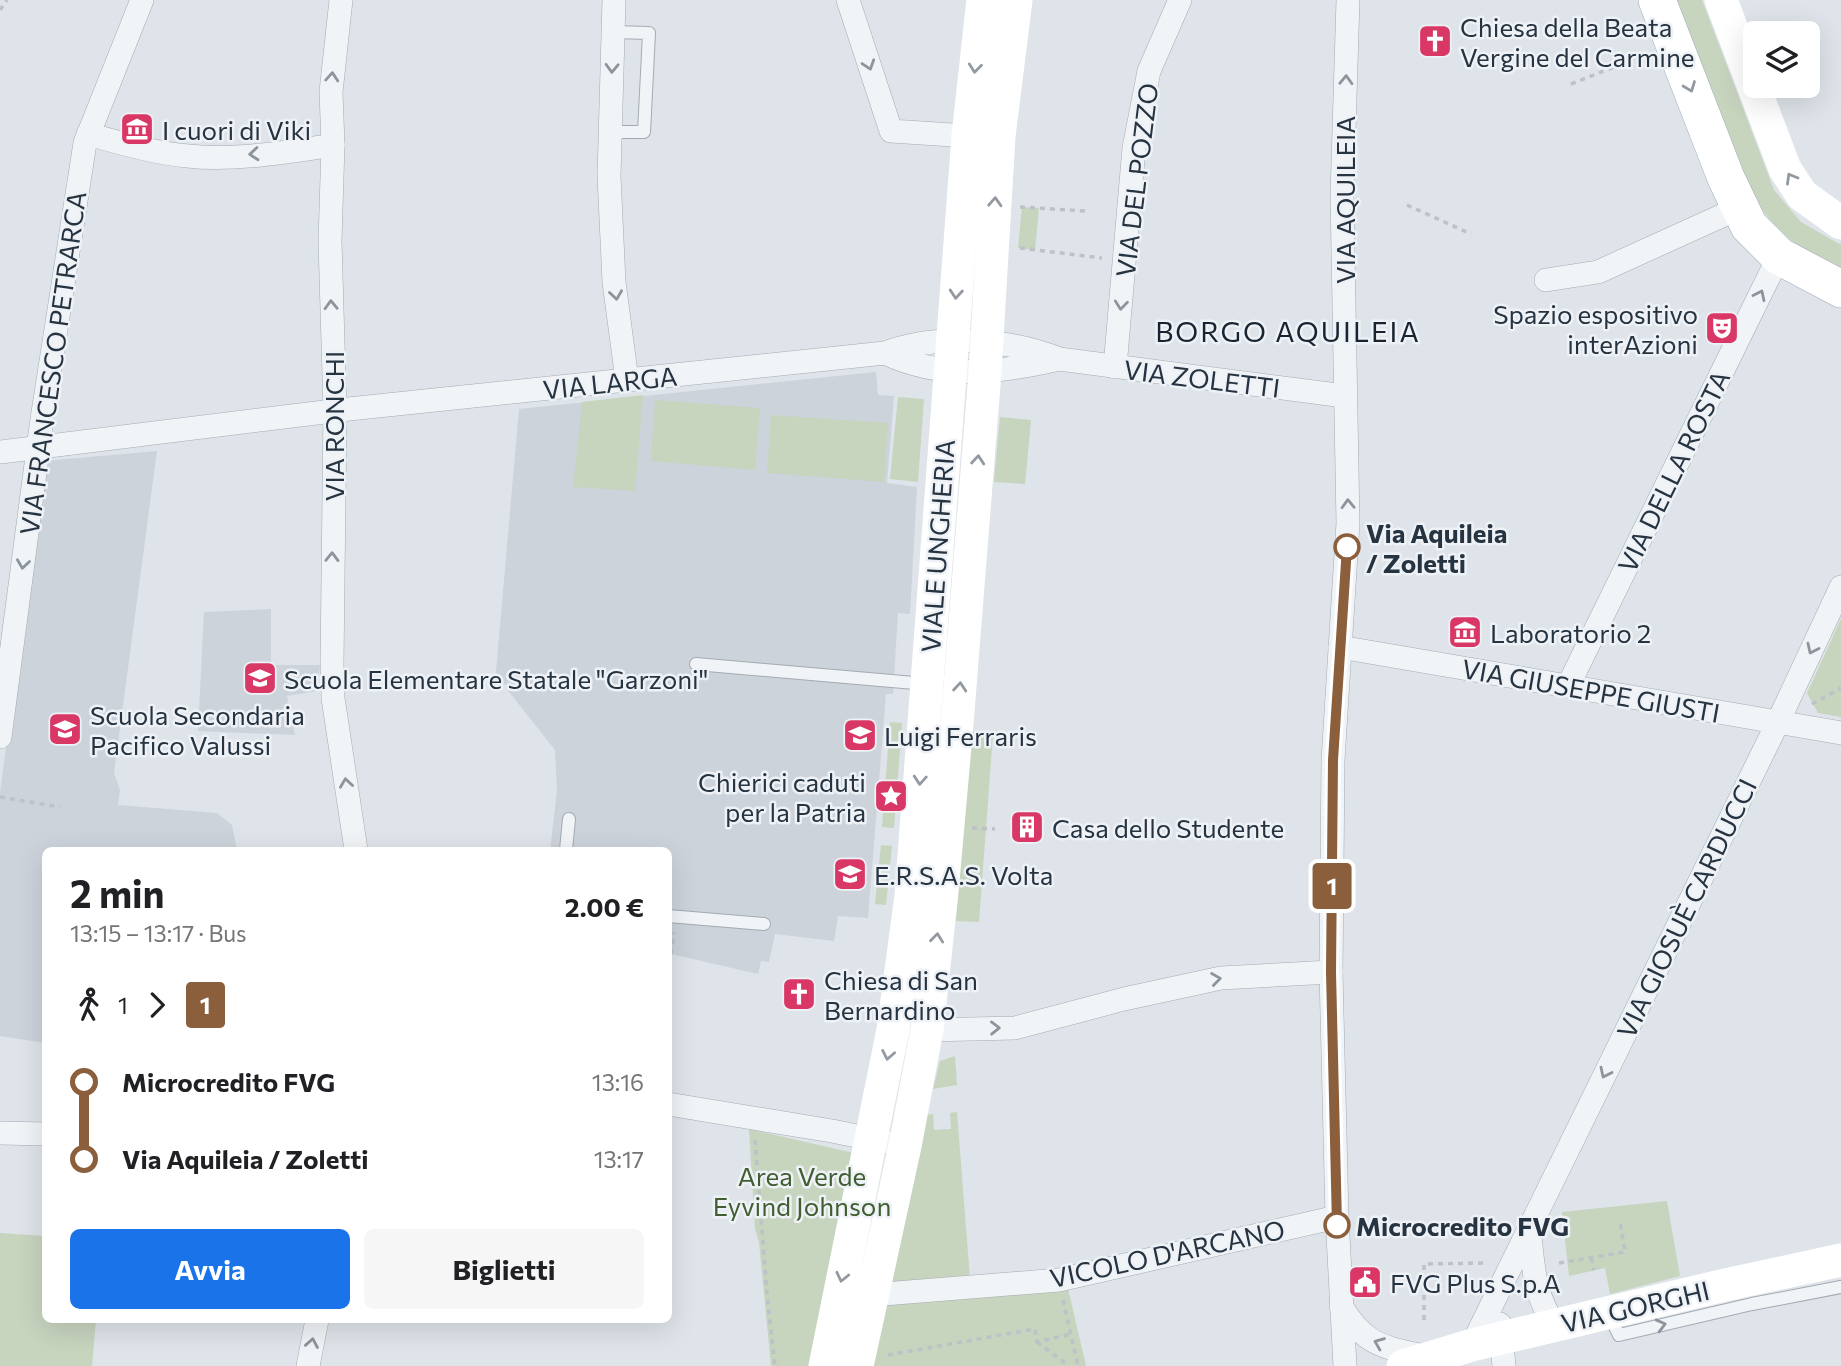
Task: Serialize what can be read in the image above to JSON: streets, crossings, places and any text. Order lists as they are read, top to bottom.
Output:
{
  "streets": {
    "street": [
      "VIA DEL POZZO",
      "VIA AQUILEIA",
      "VIA FRANCESCO PETRARCA",
      "VIA ZOLETTI",
      "VIA LARGA",
      "VIA RONCHI",
      "VIA DELLA ROSTA",
      "VIALE UNGHERIA",
      "VIA GIUSEPPE GIUSTI",
      "VIA GIOSUÈ CARDUCCI",
      "VICOLO D'ARCANO",
      "VIA GORGHI"
    ]
  },
  "crossings": [
    ["VIA DEL POZZO", "VIA ZOLETTI"],
    ["VIA AQUILEIA", "VIA ZOLETTI"],
    ["VIA AQUILEIA", "VIA GIUSEPPE GIUSTI"],
    ["VIA AQUILEIA", "VICOLO D'ARCANO"],
    ["VIA AQUILEIA", "VIA GORGHI"],
    ["VIA FRANCESCO PETRARCA", "VIA LARGA"],
    ["VIA ZOLETTI", "VIALE UNGHERIA"],
    ["VIA LARGA", "VIA RONCHI"],
    ["VIA LARGA", "VIALE UNGHERIA"],
    ["VIA DELLA ROSTA", "VIA GIUSEPPE GIUSTI"],
    ["VIALE UNGHERIA", "VICOLO D'ARCANO"],
    ["VIA GIUSEPPE GIUSTI", "VIA GIOSUÈ CARDUCCI"],
    ["VIA GIOSUÈ CARDUCCI", "VIA GORGHI"]
  ],
  "one_way": [
    "VIA AQUILEIA",
    "VIA FRANCESCO PETRARCA",
    "VIA RONCHI",
    "VIA DELLA ROSTA",
    "VIA GIOSUÈ CARDUCCI"
  ],
  "districts": ["BORGO AQUILEIA"],
  "parks": ["Area Verde Eyvind Johnson"],
  "places": {
    "church": ["Chiesa della Beata Vergine del Carmine", "Chiesa di San Bernardino"],
    "museum": ["I cuori di Viki", "Laboratorio 2"],
    "theatre": ["Spazio espositivo interAzioni"],
    "other": ["Via Aquileia / Zoletti", "Microcredito FVG"],
    "school or university": [
      "Scuola Elementare Statale \"Garzoni\"",
      "Scuola Secondaria Pacifico Valussi",
      "Luigi Ferraris",
      "E.R.S.A.S. Volta"
    ],
    "place": ["Chierici caduti per la Patria"],
    "building": ["Casa dello Studente"],
    "public building": ["FVG Plus S.p.A"]
  },
  "lines": ["bus line 1"],
  "page": {
    "on_map": "1",
    "heading": ["2 min", "13:15 – 13:17 · Bus", "2.00 €"],
    "legs": ["1", "1"],
    "list": [
      {
        "name": "Microcredito FVG",
        "value": "13:16"
      },
      {
        "name": "Via Aquileia / Zoletti",
        "value": "13:17"
      }
    ],
    "buttons": ["Avvia", "Biglietti"]
  }
}
